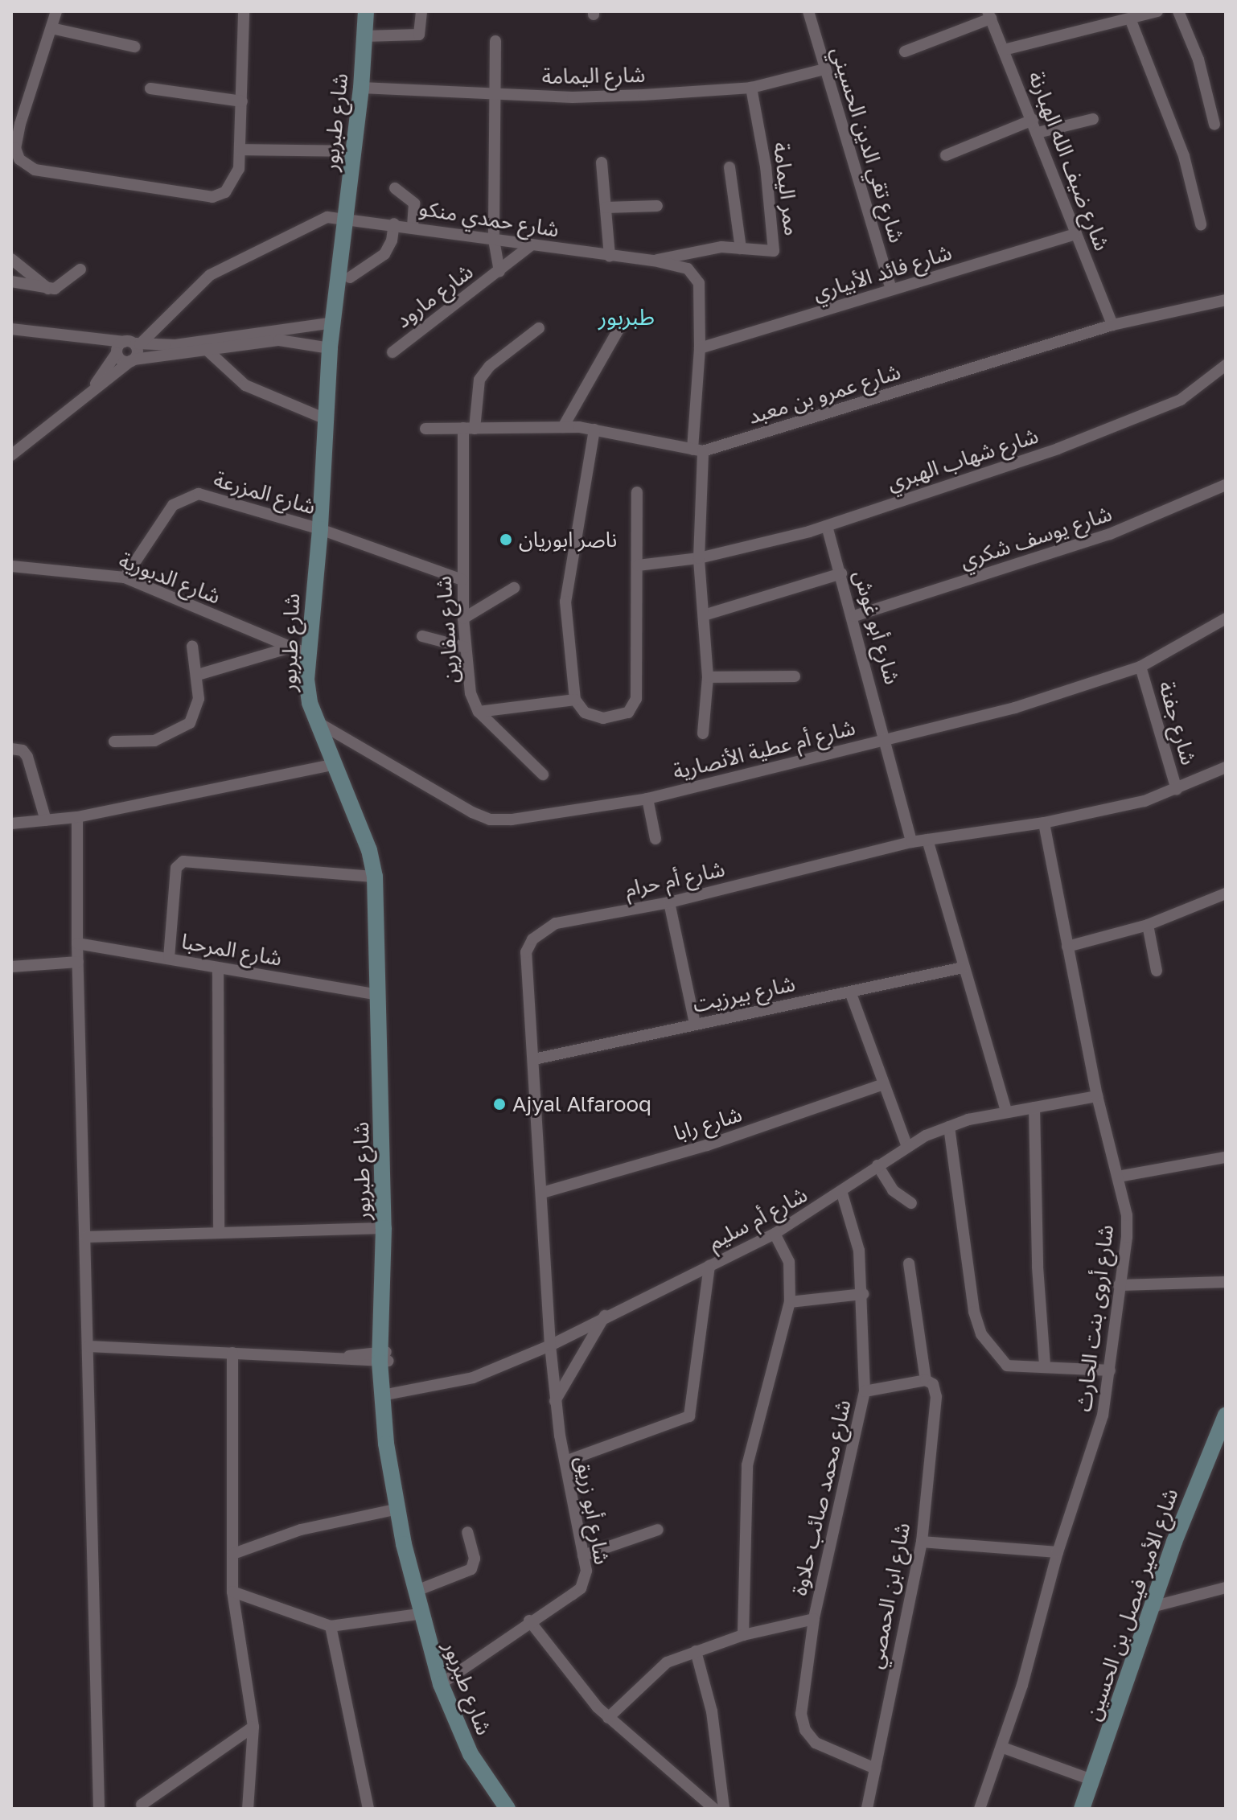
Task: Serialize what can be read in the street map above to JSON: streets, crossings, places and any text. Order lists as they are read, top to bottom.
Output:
{
  "streets": {
    "street": [
      "شارع اليمامة",
      "شارع طبربور",
      "شارع تقي الدين الحسيني",
      "شارع ضيف الله الهبارنة",
      "ممر اليمامة",
      "شارع حمدي منكو",
      "شارع فائد الأبياري",
      "شارع مارود",
      "شارع عمرو بن معبد",
      "شارع شهاب الهبري",
      "شارع المزرعة",
      "شارع يوسف شكري",
      "شارع الدبورية",
      "شارع أبو غوش",
      "شارع سفارين",
      "شارع جفنة",
      "شارع أم عطية الأنصارية",
      "شارع أم حرام",
      "شارع المرحبا",
      "شارع بيرزيت",
      "شارع رابا",
      "شارع أم سليم",
      "شارع أروى بنت الحارث",
      "شارع محمد صائب حلاوة",
      "شارع أبو زريق",
      "شارع ابن الحمصي",
      "شارع الأمير فيصل بن الحسين"
    ]
  },
  "crossings": [
    ["شارع اليمامة", "شارع طبربور"],
    ["شارع اليمامة", "شارع تقي الدين الحسيني"],
    ["شارع اليمامة", "ممر اليمامة"],
    ["شارع اليمامة", "شارع مارود"],
    ["شارع طبربور", "شارع حمدي منكو"],
    ["شارع طبربور", "شارع المزرعة"],
    ["شارع طبربور", "شارع الدبورية"],
    ["شارع طبربور", "شارع أم عطية الأنصارية"],
    ["شارع طبربور", "شارع المرحبا"],
    ["شارع طبربور", "شارع أم سليم"],
    ["شارع طبربور", "شارع أبو زريق"],
    ["شارع تقي الدين الحسيني", "شارع فائد الأبياري"],
    ["شارع ضيف الله الهبارنة", "شارع فائد الأبياري"],
    ["شارع ضيف الله الهبارنة", "شارع عمرو بن معبد"],
    ["ممر اليمامة", "شارع حمدي منكو"],
    ["شارع حمدي منكو", "شارع فائد الأبياري"],
    ["شارع حمدي منكو", "شارع مارود"],
    ["شارع حمدي منكو", "شارع عمرو بن معبد"],
    ["شارع حمدي منكو", "شارع شهاب الهبري"],
    ["شارع عمرو بن معبد", "شارع سفارين"],
    ["شارع شهاب الهبري", "شارع أبو غوش"],
    ["شارع المزرعة", "شارع الدبورية"],
    ["شارع المزرعة", "شارع سفارين"],
    ["شارع يوسف شكري", "شارع أبو غوش"],
    ["شارع أبو غوش", "شارع أم عطية الأنصارية"],
    ["شارع أبو غوش", "شارع أم حرام"],
    ["شارع جفنة", "شارع أم عطية الأنصارية"],
    ["شارع جفنة", "شارع أم حرام"],
    ["شارع أم حرام", "شارع بيرزيت"],
    ["شارع أم حرام", "شارع رابا"],
    ["شارع أم حرام", "شارع أم سليم"],
    ["شارع أم حرام", "شارع أروى بنت الحارث"],
    ["شارع أم حرام", "شارع أبو زريق"],
    ["شارع أم سليم", "شارع أروى بنت الحارث"],
    ["شارع أم سليم", "شارع محمد صائب حلاوة"],
    ["شارع أم سليم", "شارع أبو زريق"],
    ["شارع محمد صائب حلاوة", "شارع ابن الحمصي"]
  ],
  "districts": ["طبربور"],
  "places": ["ناصر ابوريان", "Ajyal Alfarooq"]
}
